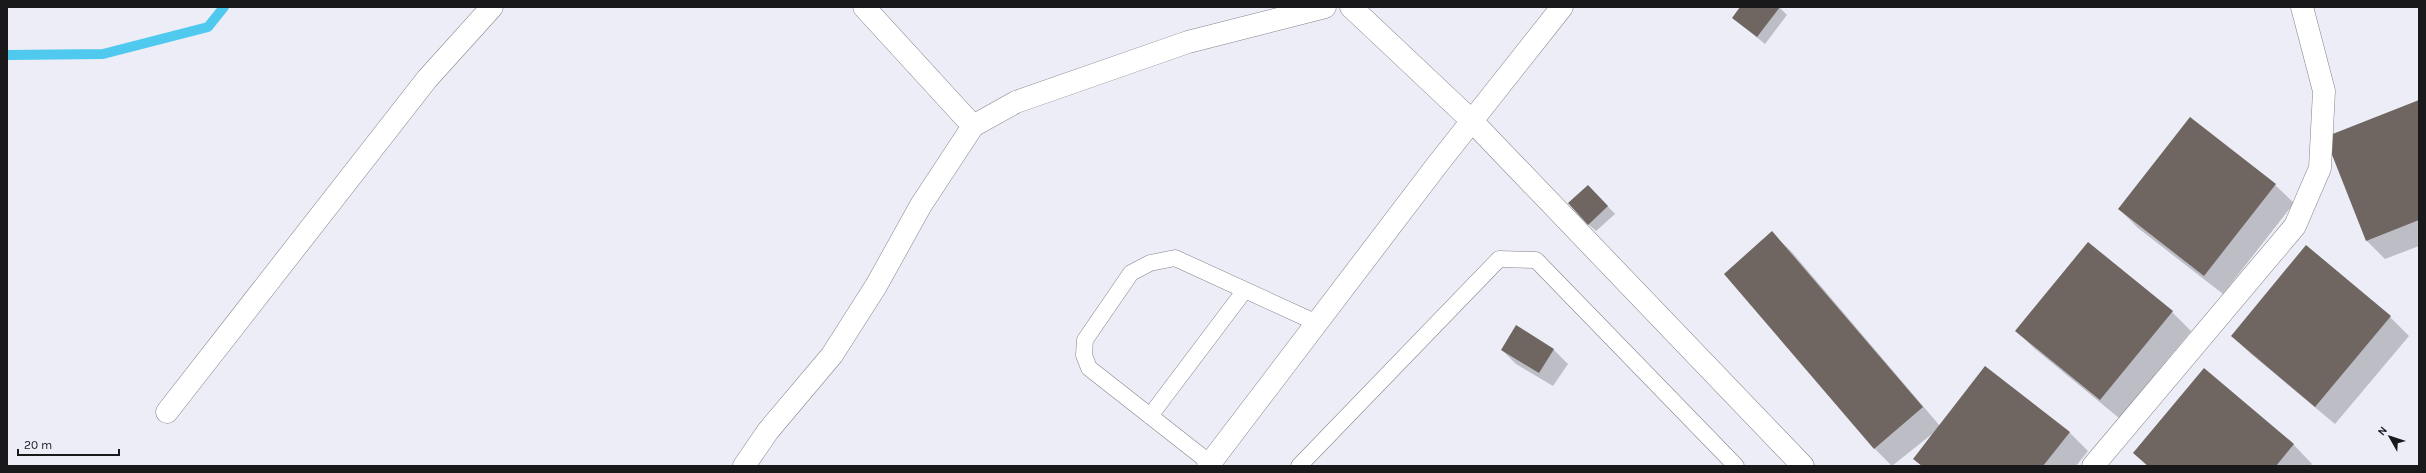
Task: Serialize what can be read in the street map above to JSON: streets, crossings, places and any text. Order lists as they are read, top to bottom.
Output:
{
  "scale_bar": "20 m",
  "north": "top left"
}
